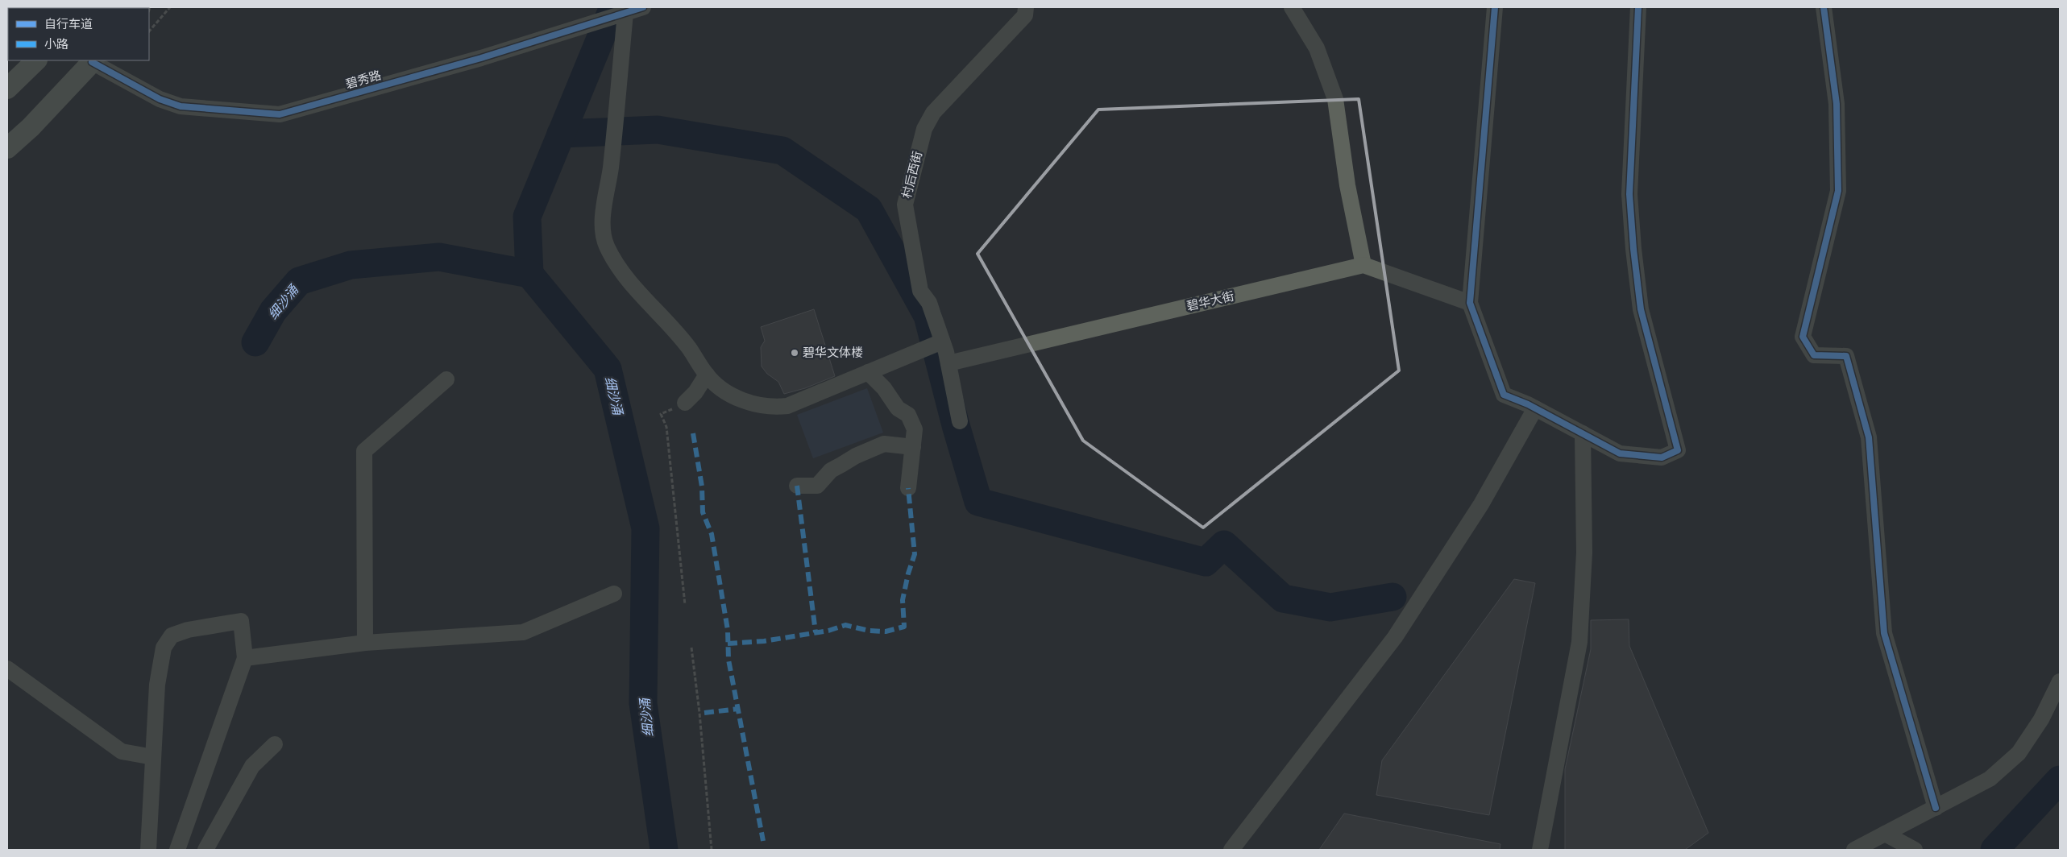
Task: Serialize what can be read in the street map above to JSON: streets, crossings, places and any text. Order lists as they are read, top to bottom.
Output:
{
  "streets": {
    "street": ["碧秀路", "村后西街", "碧华大街"]
  },
  "crossings": [
    ["村后西街", "碧华大街"]
  ],
  "water": ["细沙涌"],
  "places": ["碧华文体楼"],
  "legend": ["自行车道", "小路"]
}
